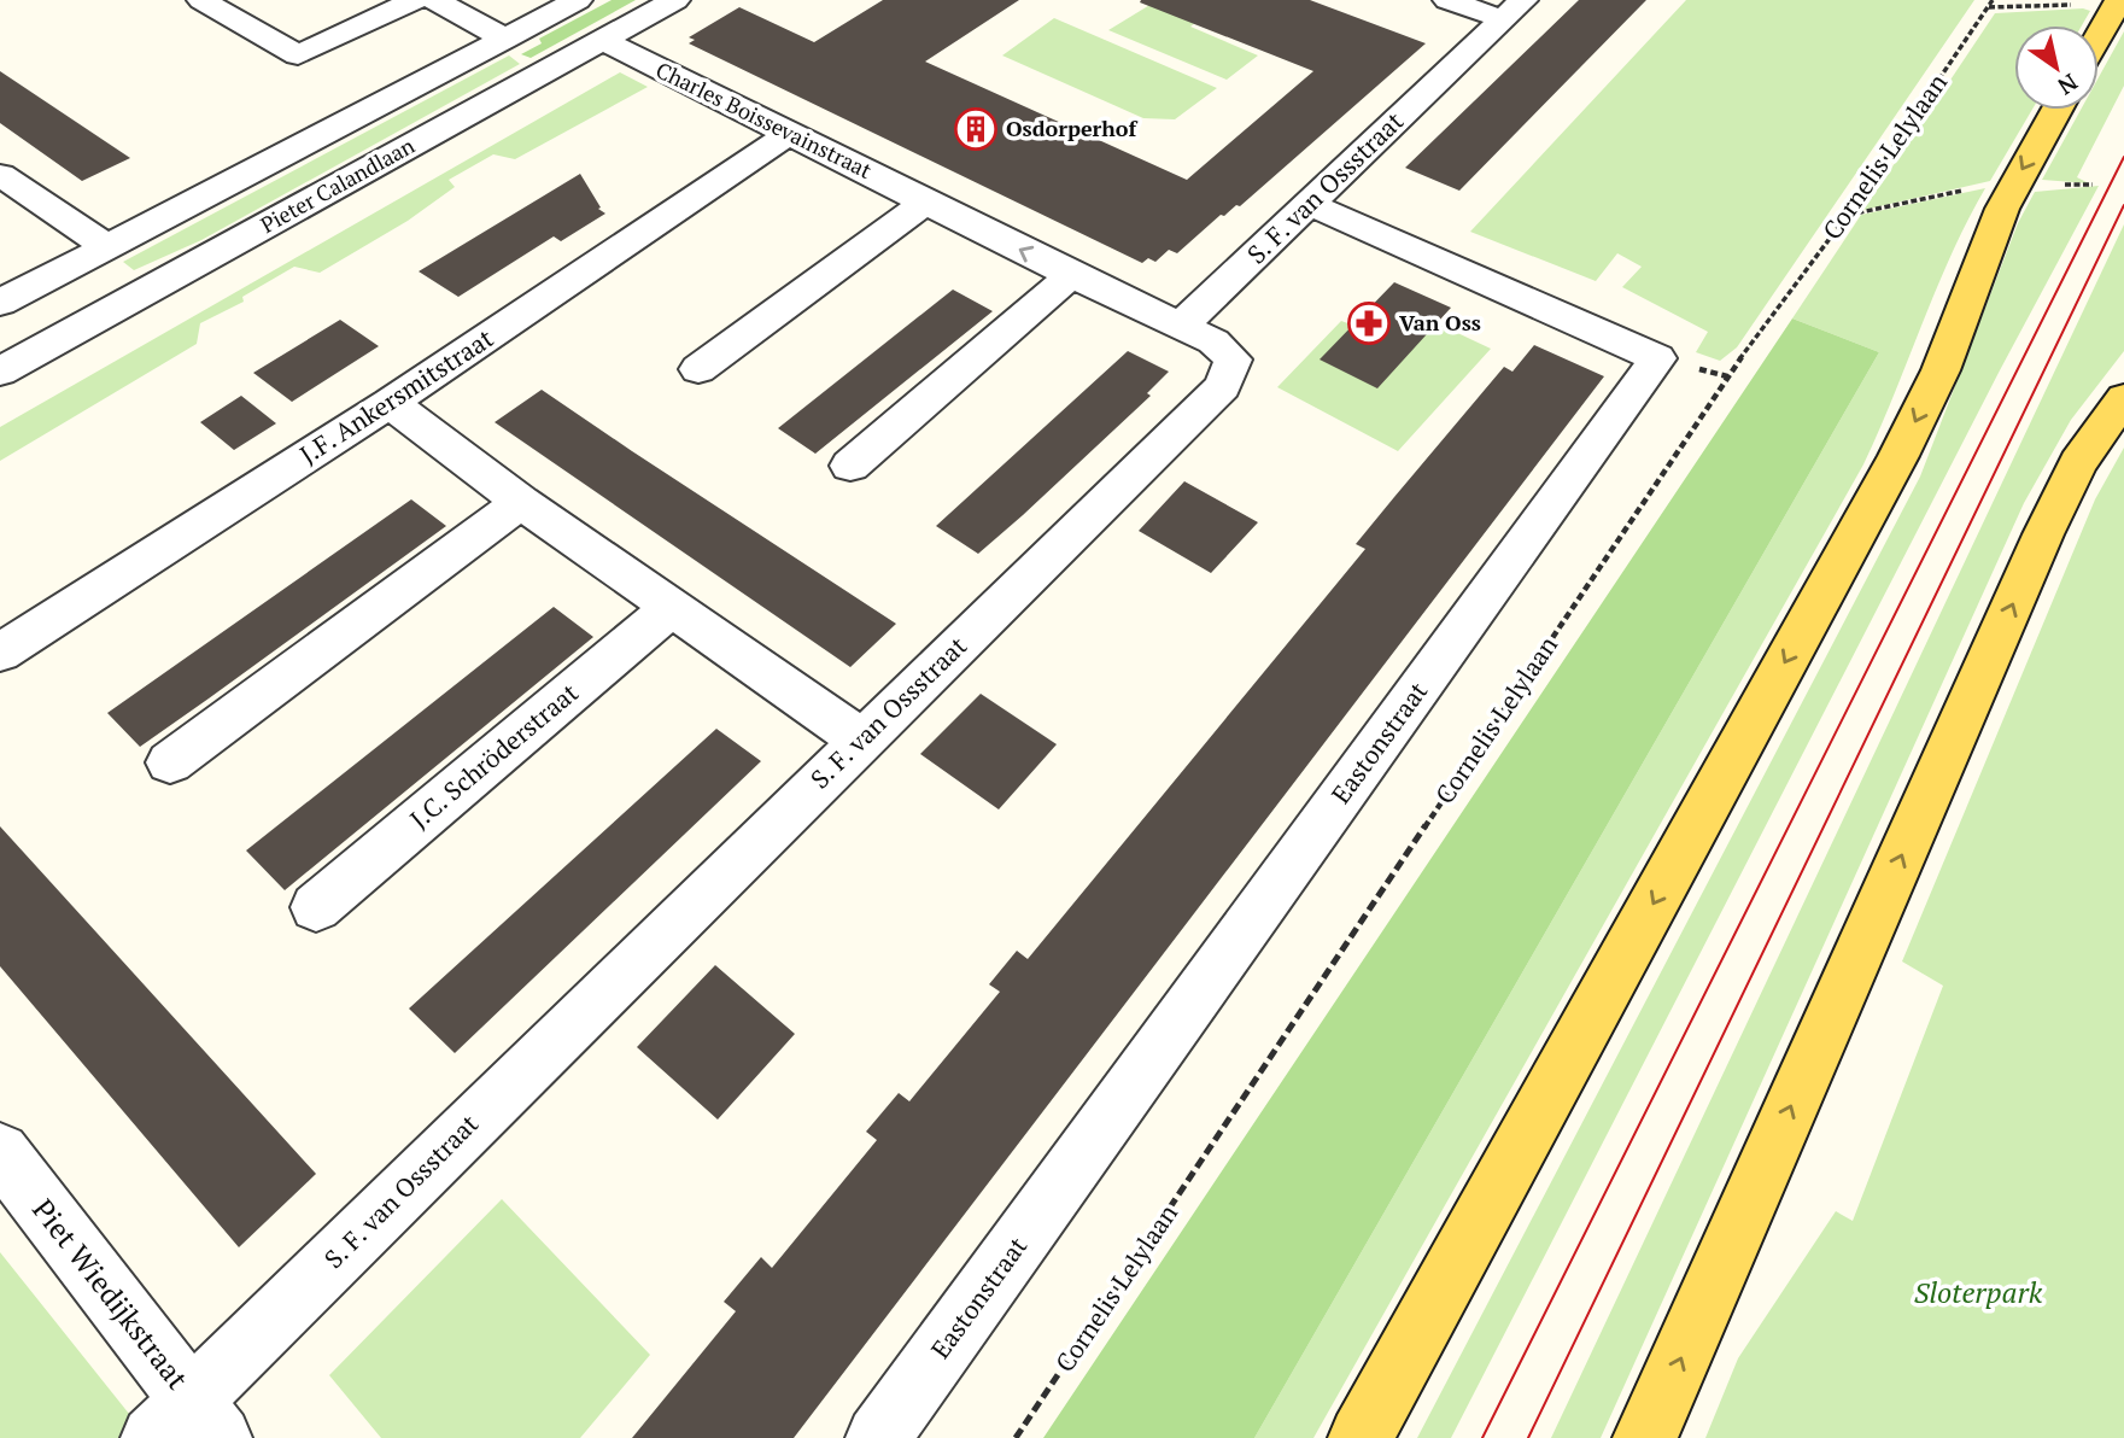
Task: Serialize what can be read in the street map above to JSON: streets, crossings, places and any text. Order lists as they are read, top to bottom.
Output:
{
  "streets": {
    "street": [
      "Charles Boissevainstraat",
      "Pieter Calandlaan",
      "S. F. van Ossstraat",
      "J.F. Ankersmitstraat",
      "Eastonstraat",
      "J.C. Schröderstraat",
      "Piet Wiedijkstraat"
    ],
    "path": ["Cornelis Lelylaan"]
  },
  "crossings": [
    ["Charles Boissevainstraat", "Pieter Calandlaan"],
    ["Charles Boissevainstraat", "S. F. van Ossstraat"],
    ["Charles Boissevainstraat", "J.F. Ankersmitstraat"],
    ["S. F. van Ossstraat", "Eastonstraat"],
    ["S. F. van Ossstraat", "Piet Wiedijkstraat"]
  ],
  "parks": ["Sloterpark"],
  "places": {
    "building": ["Osdorperhof"],
    "pharmacy": ["Van Oss"]
  },
  "north": "bottom right"
}
